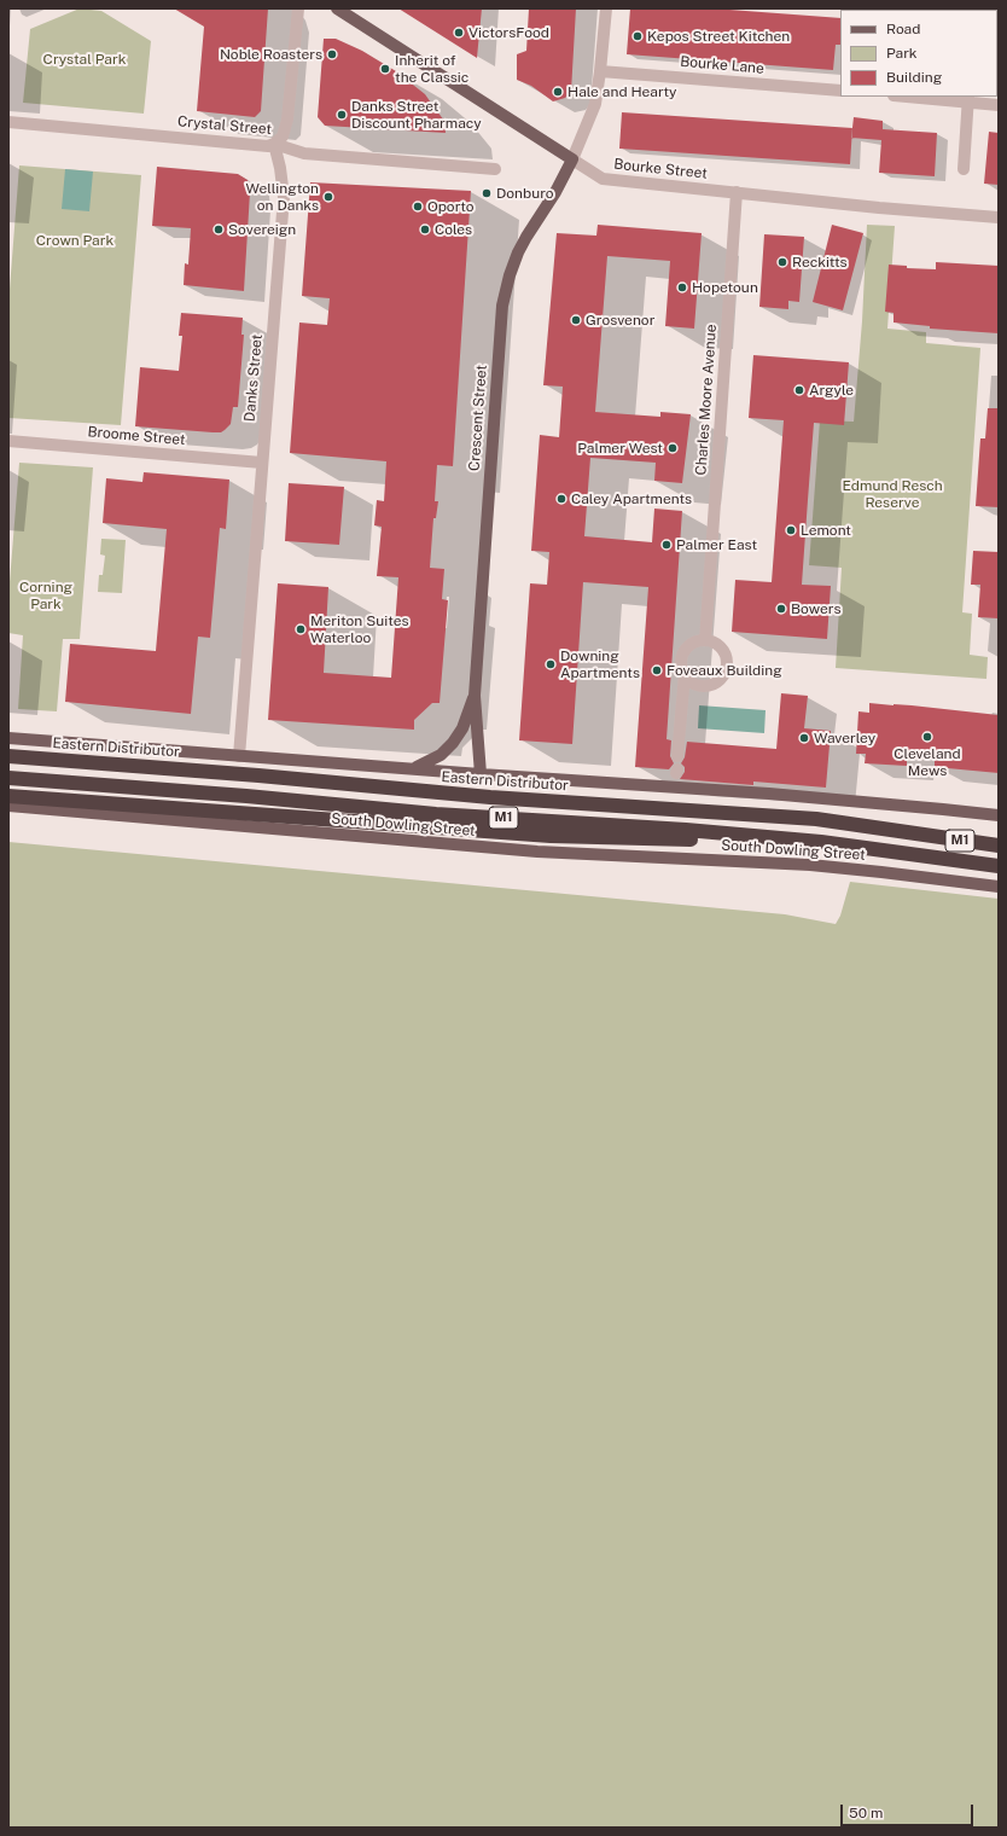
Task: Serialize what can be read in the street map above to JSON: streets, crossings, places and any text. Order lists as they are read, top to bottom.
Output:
{
  "streets": {
    "highway": ["Eastern Distributor", "M1"],
    "main road": ["Bourke Street", "Crescent Street", "South Dowling Street"],
    "street": [
      "Bourke Lane",
      "Crystal Street",
      "Danks Street",
      "Charles Moore Avenue",
      "Broome Street"
    ]
  },
  "crossings": [
    ["Crystal Street", "Danks Street"],
    ["Bourke Street", "Charles Moore Avenue"],
    ["Bourke Street", "Crescent Street"],
    ["Danks Street", "Broome Street"]
  ],
  "parks": [
    "Crystal Park",
    "Crown Park",
    "Edmund Resch Reserve",
    "Corning Park"
  ],
  "places": [
    "VictorsFood",
    "Kepos Street Kitchen",
    "Noble Roasters",
    "Inherit of the Classic",
    "Hale and Hearty",
    "Danks Street Discount Pharmacy",
    "Donburo",
    "Wellington on Danks",
    "Oporto",
    "Sovereign",
    "Coles",
    "Reckitts",
    "Hopetoun",
    "Grosvenor",
    "Argyle",
    "Palmer West",
    "Caley Apartments",
    "Lemont",
    "Palmer East",
    "Bowers",
    "Meriton Suites Waterloo",
    "Downing Apartments",
    "Foveaux Building",
    "Cleveland Mews",
    "Waverley"
  ],
  "legend": ["Road", "Park", "Building"],
  "scale_bar": "50 m"
}
